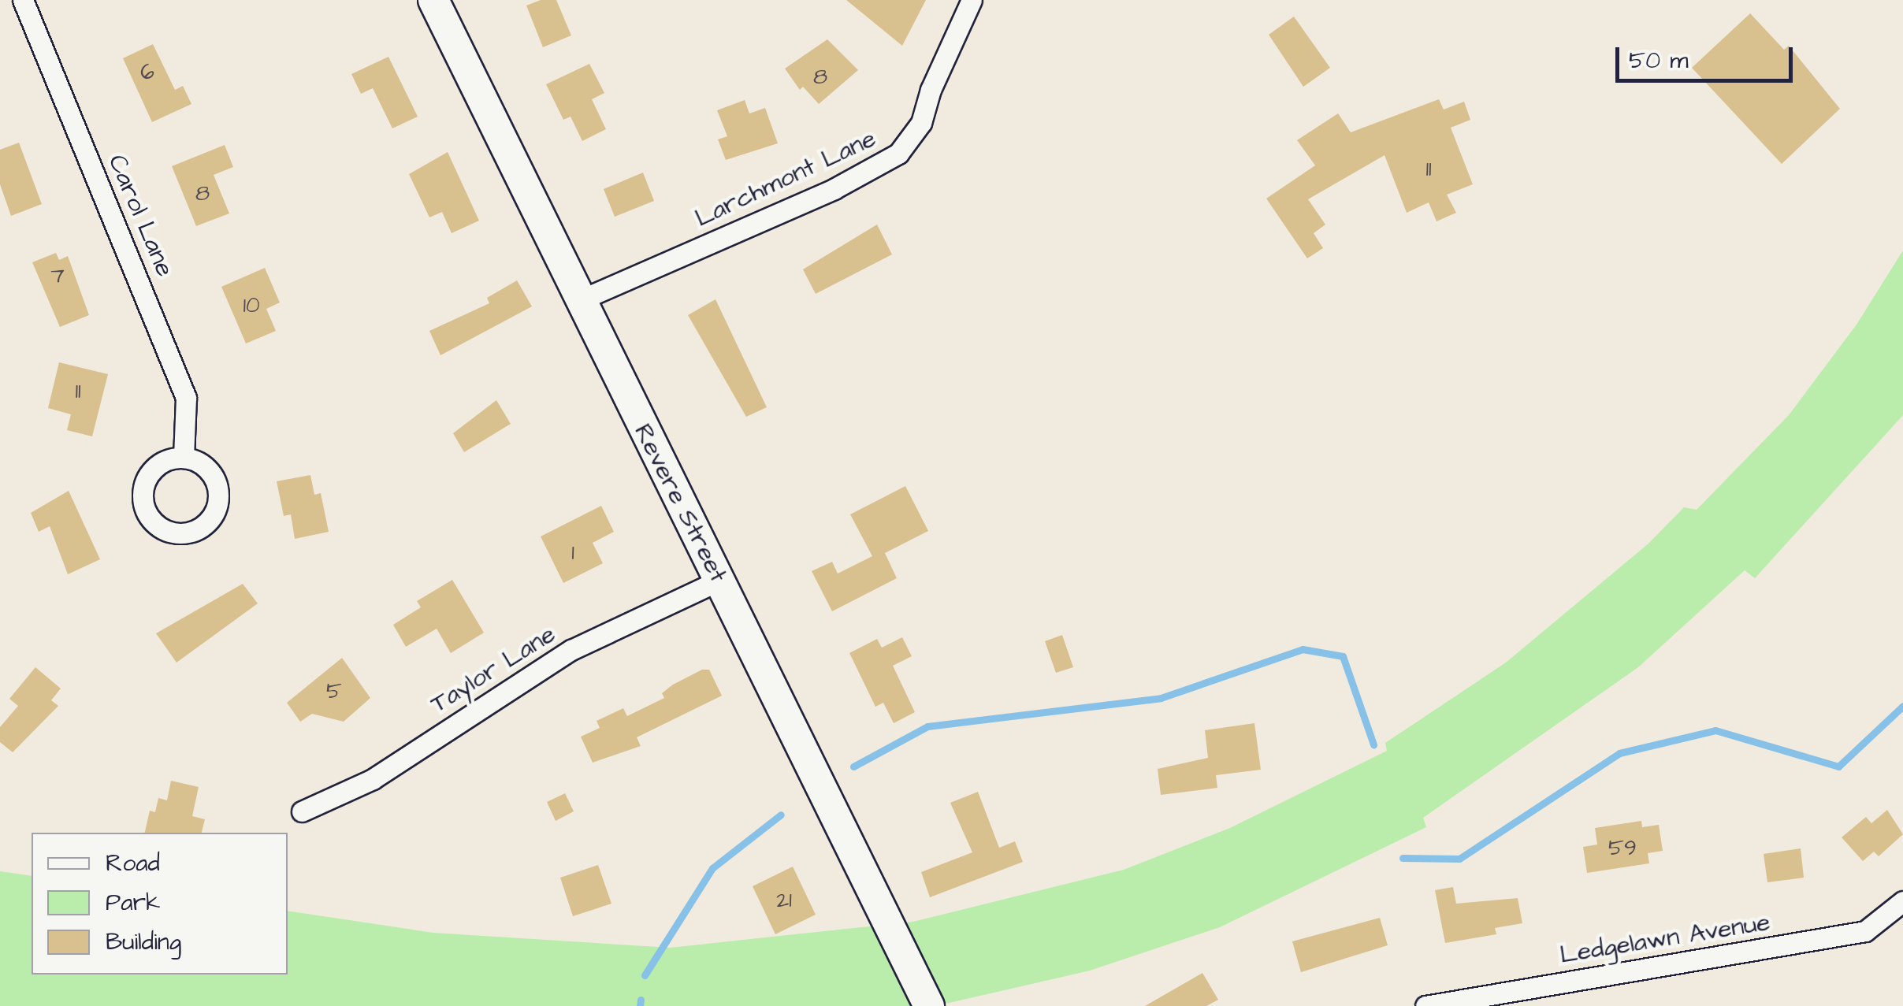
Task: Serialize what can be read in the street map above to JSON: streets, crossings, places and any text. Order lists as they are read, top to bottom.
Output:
{
  "streets": {
    "street": [
      "Larchmont Lane",
      "Carol Lane",
      "Revere Street",
      "Taylor Lane",
      "Ledgelawn Avenue"
    ]
  },
  "crossings": [
    ["Larchmont Lane", "Revere Street"],
    ["Revere Street", "Taylor Lane"]
  ],
  "house_numbers": [
    "6",
    "8",
    "11",
    "8",
    "7",
    "10",
    "11",
    "1",
    "5",
    "59",
    "21"
  ],
  "legend": ["Road", "Park", "Building"],
  "scale_bar": "50 m"
}
